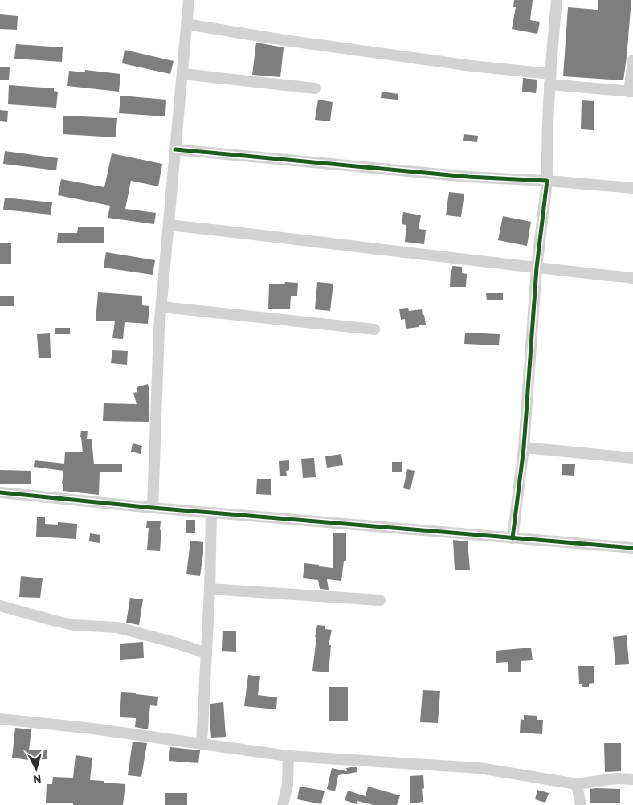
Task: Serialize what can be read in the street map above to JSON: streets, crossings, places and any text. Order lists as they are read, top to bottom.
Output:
{
  "north": "bottom"
}
